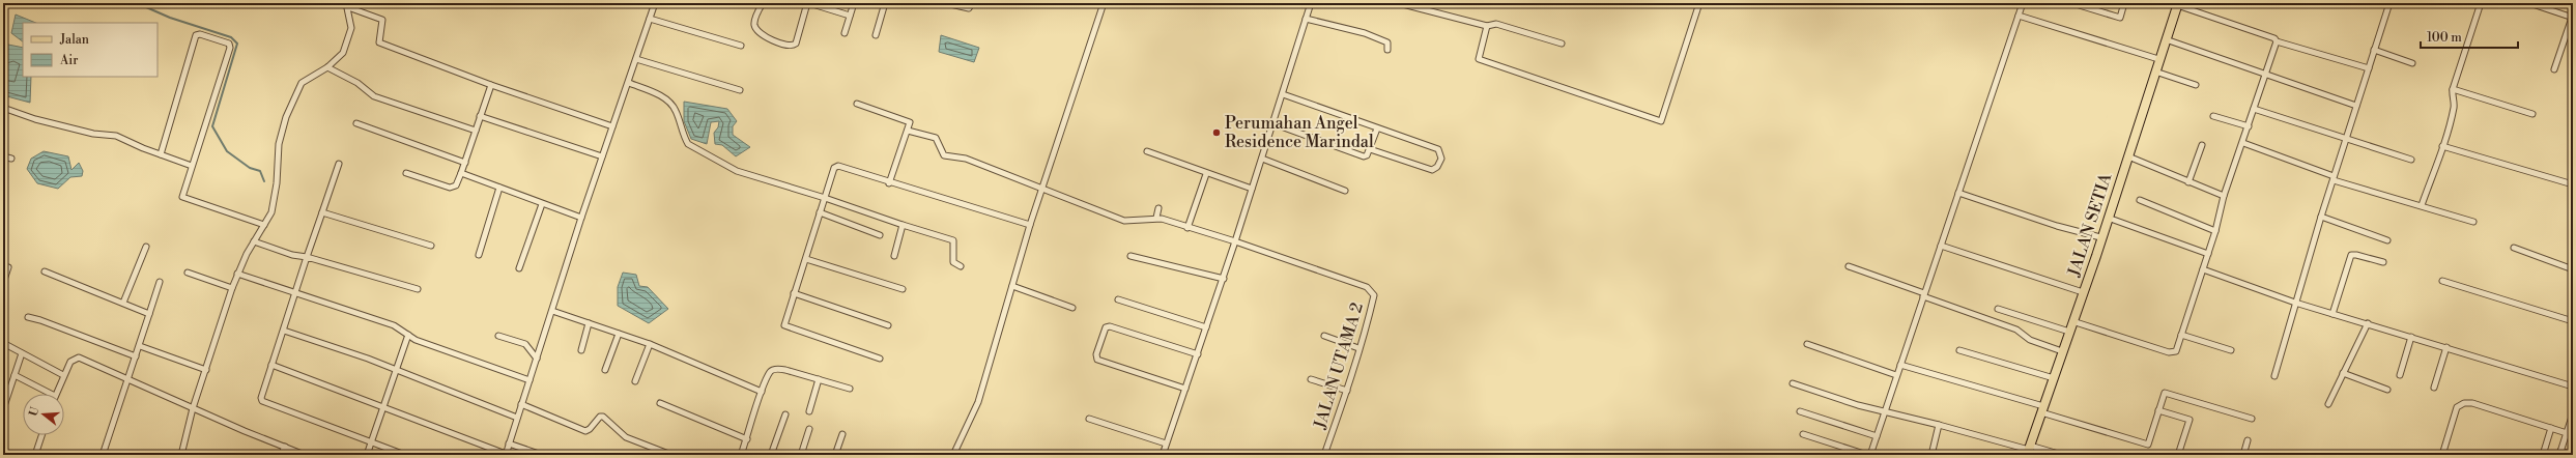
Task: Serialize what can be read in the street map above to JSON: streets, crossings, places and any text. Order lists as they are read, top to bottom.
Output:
{
  "streets": {
    "main road": ["JALAN SETIA"],
    "street": ["JALAN UTAMA 2"]
  },
  "places": ["Perumahan Angel Residence Marindal"],
  "legend": ["Jalan", "Air"],
  "scale_bar": "100 m",
  "north": "left"
}
